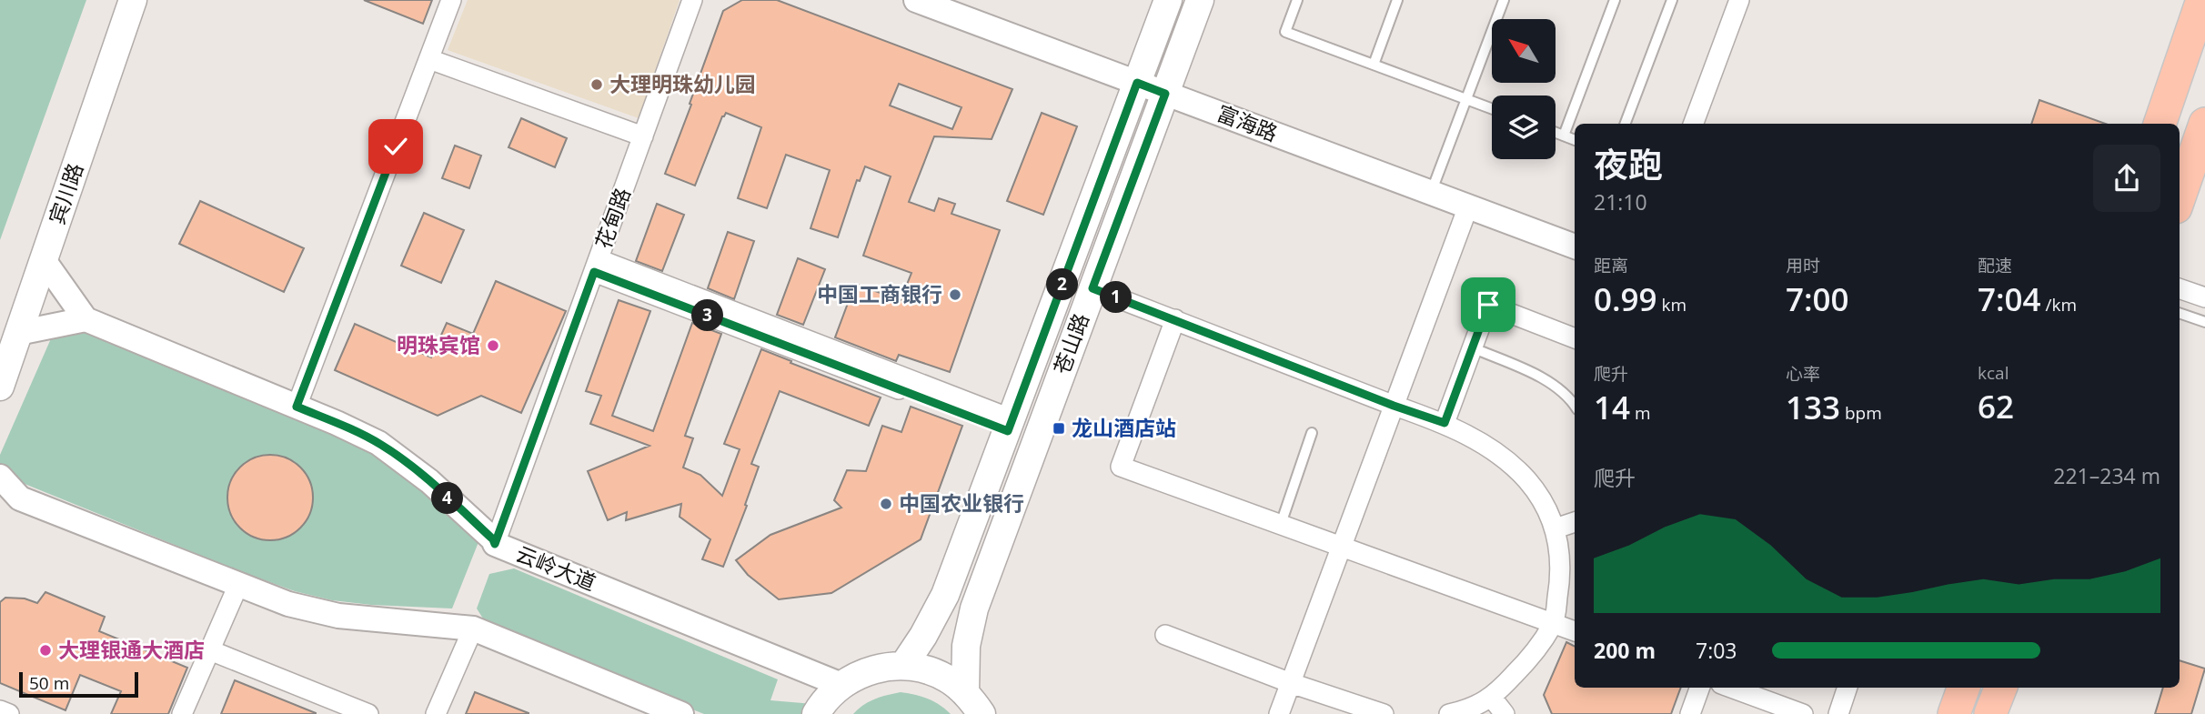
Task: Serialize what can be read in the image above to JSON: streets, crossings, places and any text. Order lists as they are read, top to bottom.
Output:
{
  "streets": {
    "main road": ["宾川路", "苍山路"],
    "street": ["富海路", "花甸路", "云岭大道"]
  },
  "crossings": [
    ["富海路", "苍山路"],
    ["花甸路", "云岭大道"]
  ],
  "places": {
    "other": [
      "大理明珠幼儿园",
      "中国工商银行",
      "明珠宾馆",
      "中国农业银行",
      "大理银通大酒店"
    ],
    "transit": ["龙山酒店站"]
  },
  "scale_bar": "50 m",
  "north": "top left",
  "page": {
    "heading": ["夜跑", "21:10"],
    "stats": [
      ["距离", "0.99 km"],
      ["用时", "7:00"],
      ["配速", "7:04 /km"],
      ["爬升", "14 m"],
      ["心率", "133 bpm"],
      ["kcal", "62"]
    ],
    "pins": [
      "2",
      "1",
      "3",
      "4"
    ],
    "chart": ["爬升", "221–234 m"],
    "list": [
      {
        "name": "200 m",
        "note": "7:03"
      }
    ],
    "scale": "50 m"
  }
}
